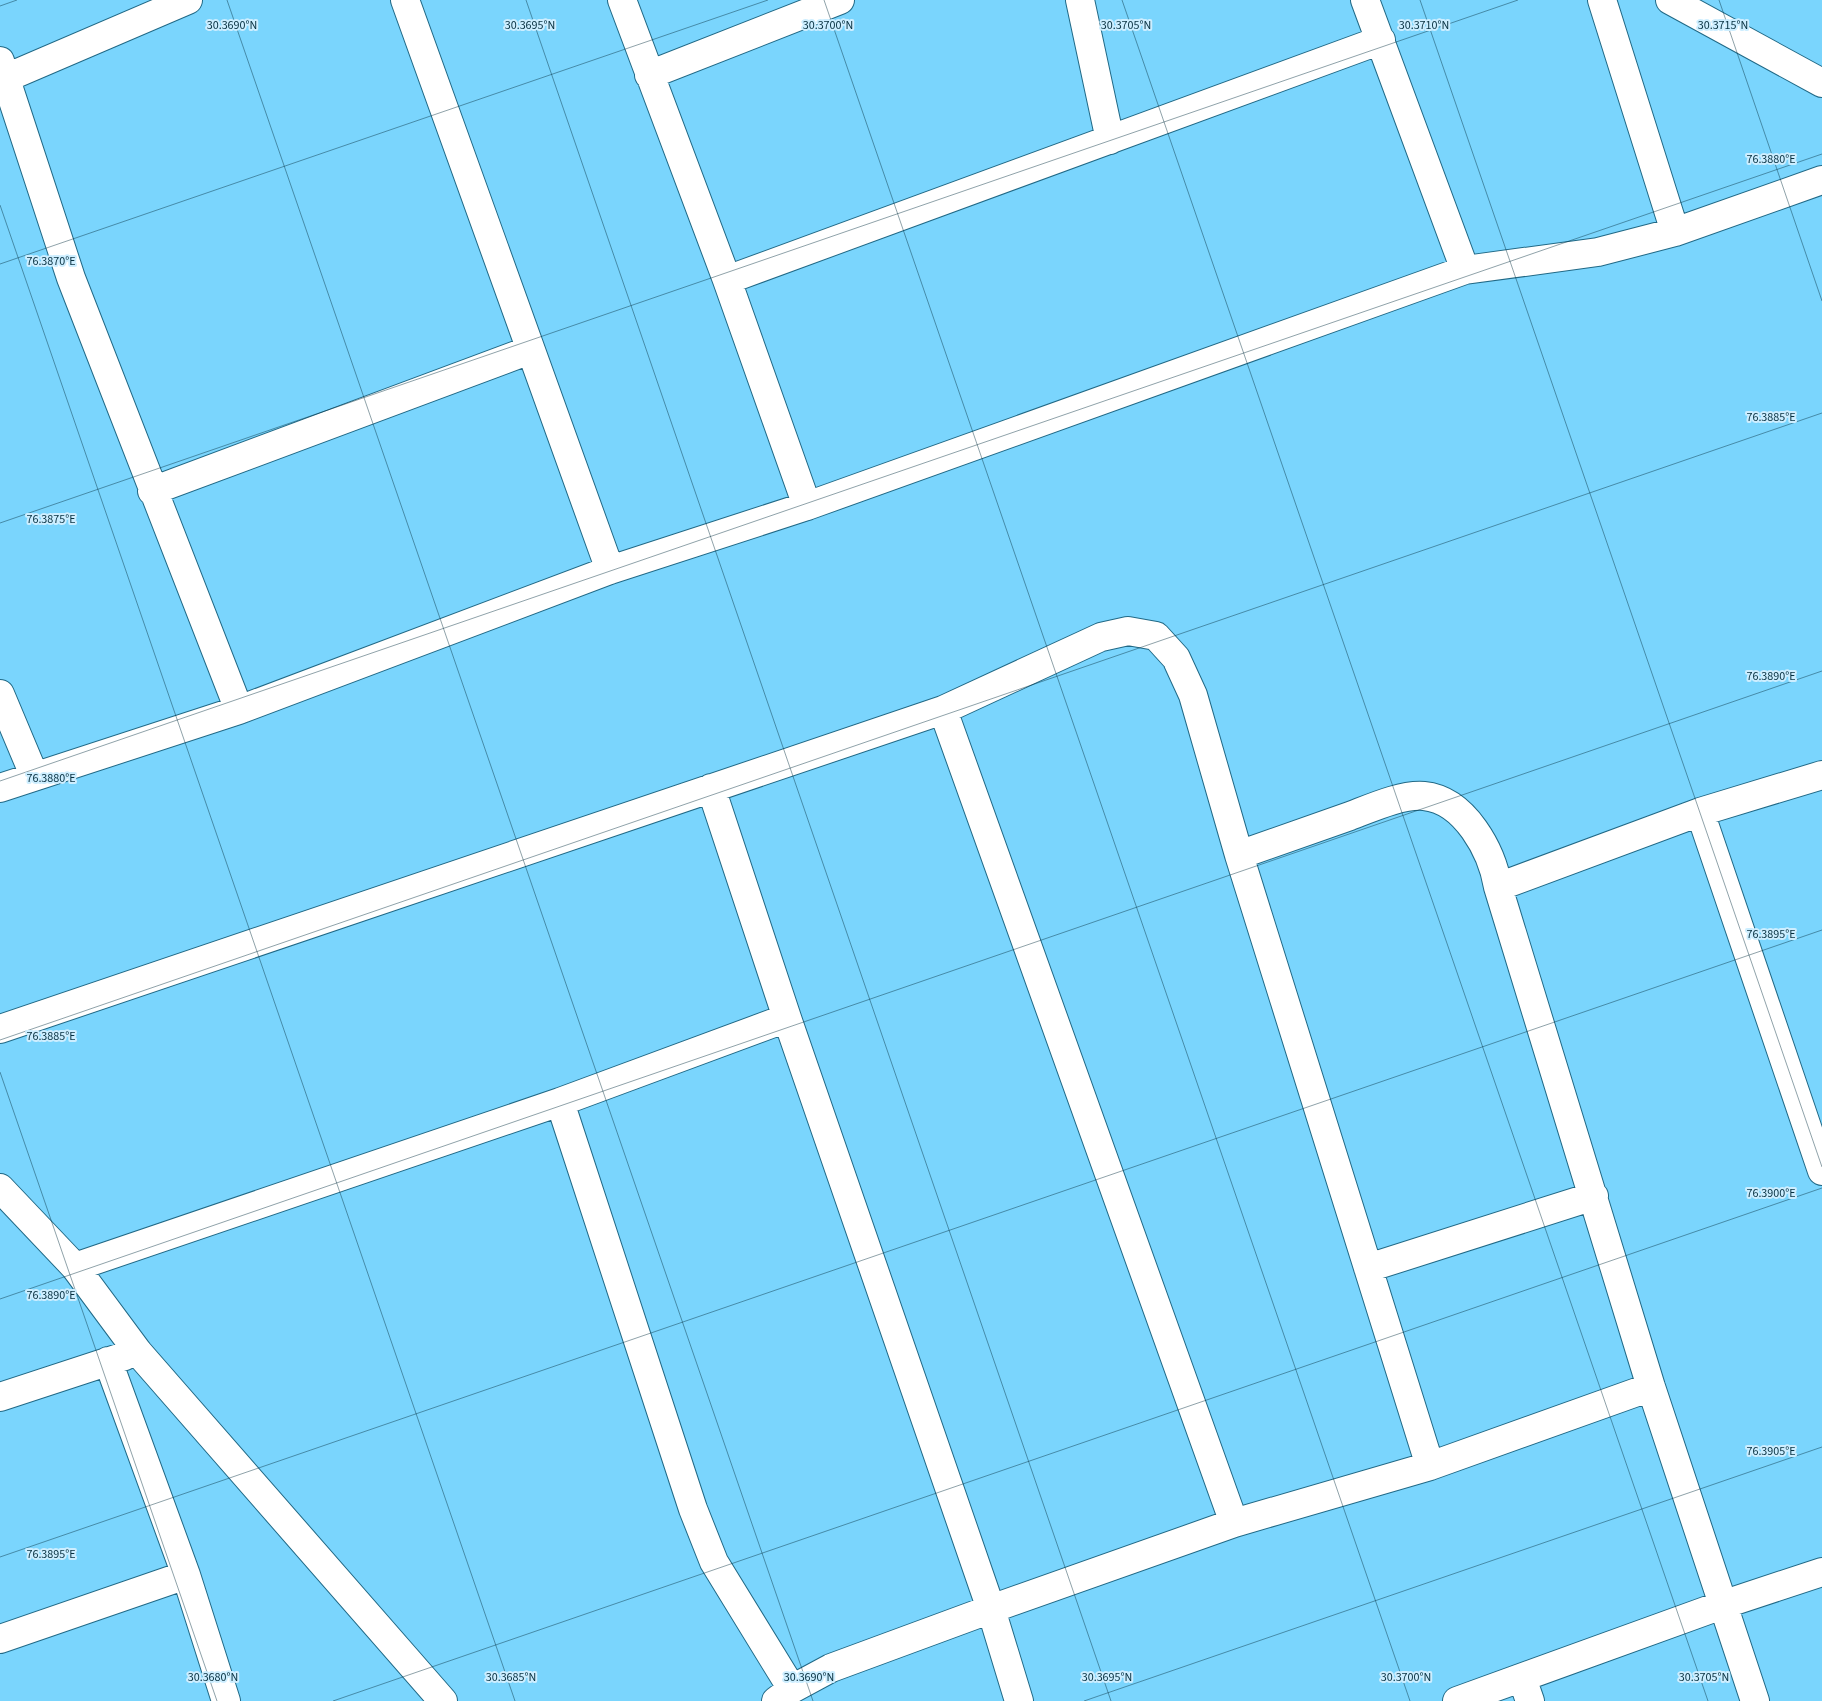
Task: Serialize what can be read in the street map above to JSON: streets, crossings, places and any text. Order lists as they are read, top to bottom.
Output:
{
  "coordinates": [
    "30.3690°N",
    "30.3695°N",
    "30.3700°N",
    "30.3705°N",
    "30.3710°N",
    "30.3715°N",
    "76.3880°E",
    "76.3870°E",
    "76.3885°E",
    "76.3875°E",
    "76.3890°E",
    "76.3895°E",
    "76.3900°E",
    "76.3905°E",
    "30.3680°N",
    "30.3685°N"
  ]
}
